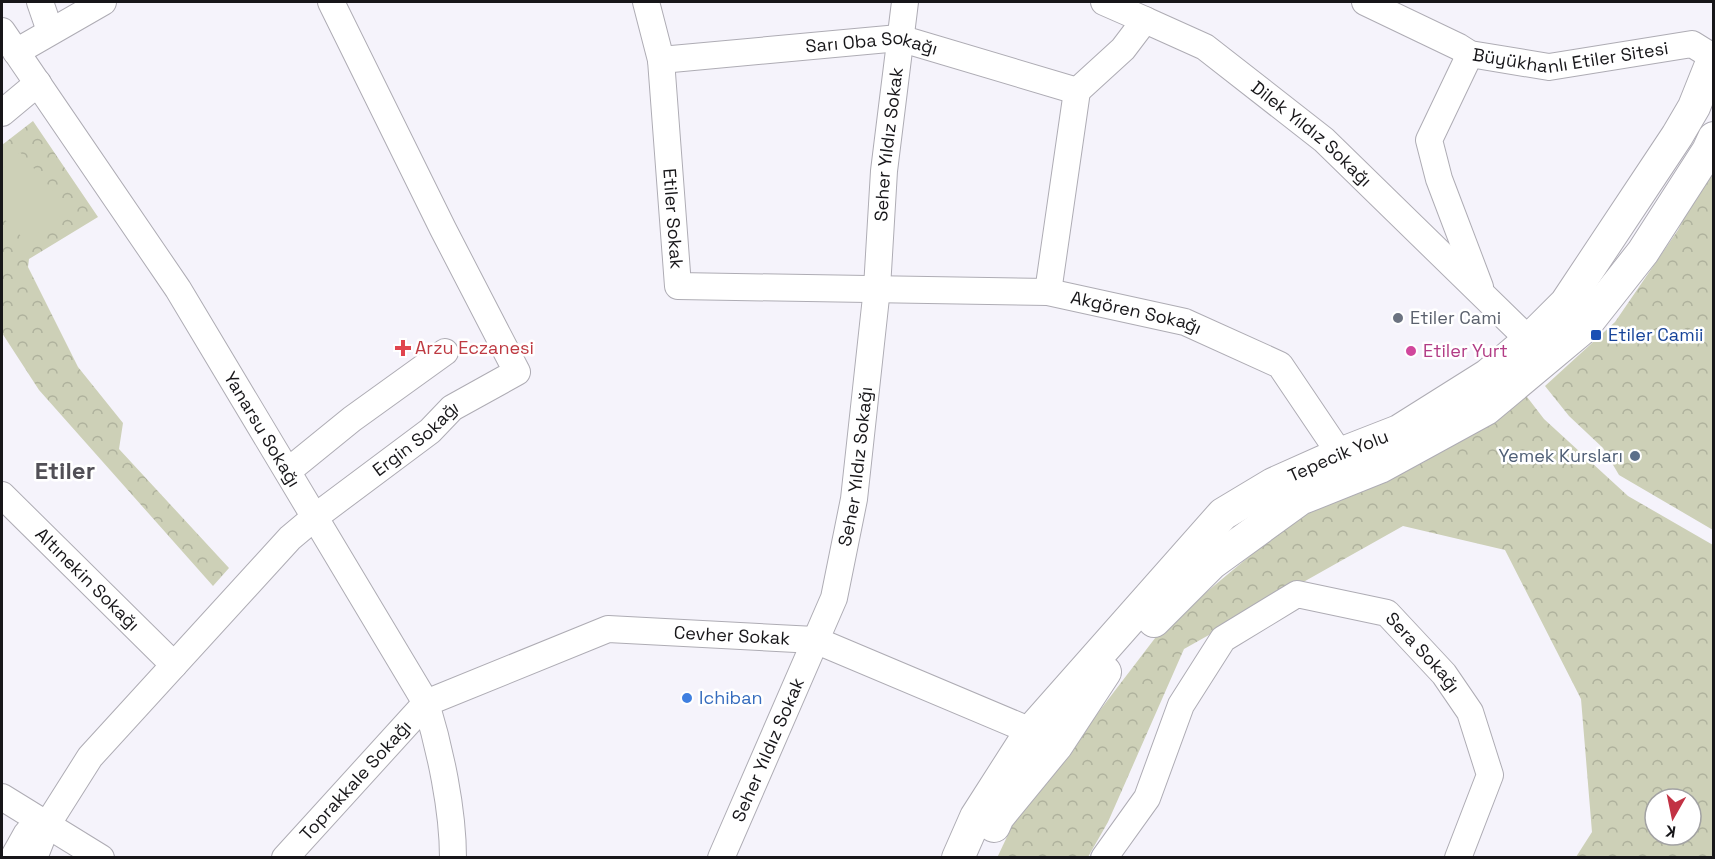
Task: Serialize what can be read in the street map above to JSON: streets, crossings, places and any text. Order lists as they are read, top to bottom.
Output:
{
  "streets": {
    "main road": ["Tepecik Yolu"],
    "street": [
      "Büyükhanlı Etiler Sitesi",
      "Sarı Oba Sokağı",
      "Dilek Yıldız Sokağı",
      "Seher Yıldız Sokak",
      "Etiler Sokak",
      "Akgören Sokağı",
      "Yanarsu Sokağı",
      "Ergin Sokağı",
      "Seher Yıldız Sokağı",
      "Altınekin Sokağı",
      "Cevher Sokak",
      "Sera Sokağı",
      "Toprakkale Sokağı"
    ]
  },
  "crossings": [
    ["Büyükhanlı Etiler Sitesi", "Tepecik Yolu"],
    ["Sarı Oba Sokağı", "Seher Yıldız Sokak"],
    ["Sarı Oba Sokağı", "Etiler Sokak"],
    ["Dilek Yıldız Sokağı", "Tepecik Yolu"],
    ["Seher Yıldız Sokak", "Etiler Sokak"],
    ["Seher Yıldız Sokak", "Akgören Sokağı"],
    ["Seher Yıldız Sokak", "Seher Yıldız Sokağı"],
    ["Seher Yıldız Sokak", "Cevher Sokak"],
    ["Etiler Sokak", "Akgören Sokağı"],
    ["Etiler Sokak", "Seher Yıldız Sokağı"],
    ["Akgören Sokağı", "Tepecik Yolu"],
    ["Akgören Sokağı", "Seher Yıldız Sokağı"],
    ["Yanarsu Sokağı", "Ergin Sokağı"],
    ["Yanarsu Sokağı", "Cevher Sokak"],
    ["Yanarsu Sokağı", "Toprakkale Sokağı"],
    ["Ergin Sokağı", "Altınekin Sokağı"],
    ["Tepecik Yolu", "Cevher Sokak"],
    ["Seher Yıldız Sokağı", "Cevher Sokak"],
    ["Cevher Sokak", "Toprakkale Sokağı"]
  ],
  "districts": ["Etiler"],
  "places": {
    "other": [
      "Etiler Cami",
      "Etiler Yurt",
      "Yemek Kursları",
      "Ichiban"
    ],
    "transit": ["Etiler Camii"],
    "health": ["Arzu Eczanesi"]
  },
  "north": "bottom"
}
